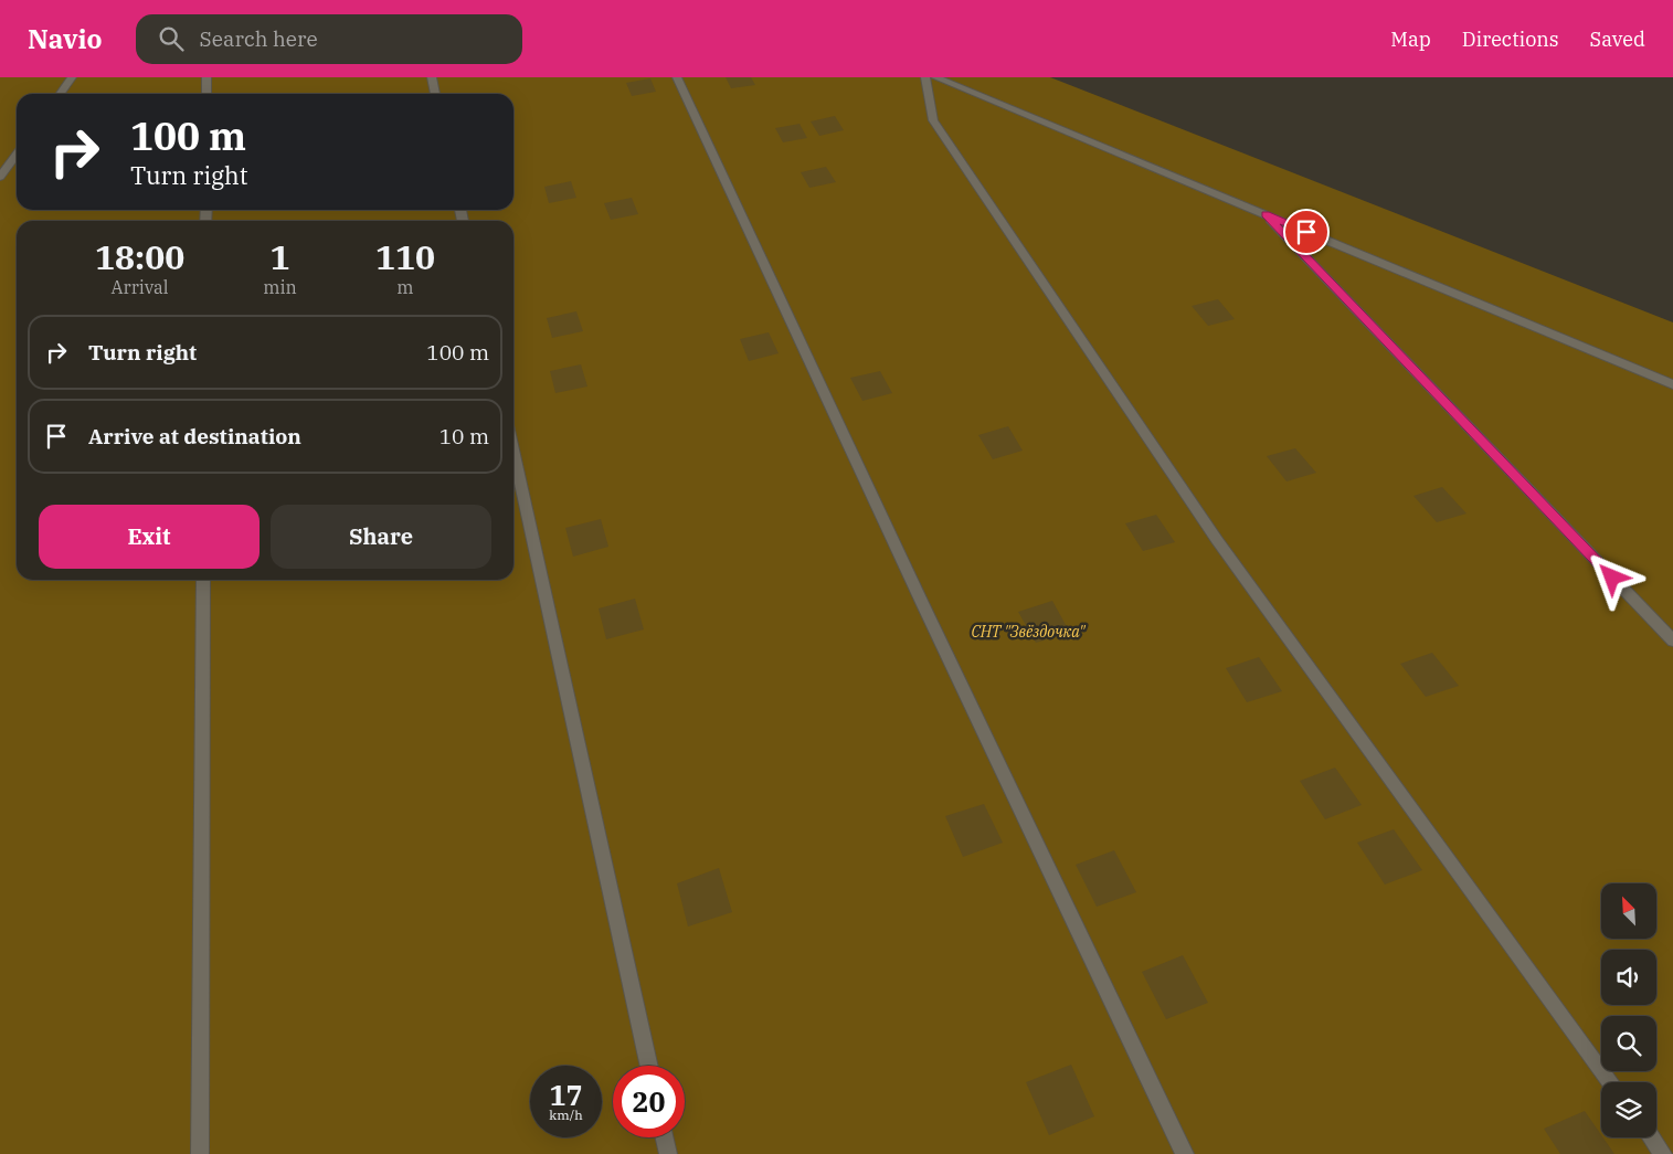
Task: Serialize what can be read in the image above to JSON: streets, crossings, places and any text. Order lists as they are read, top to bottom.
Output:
{
  "parks": ["СНТ \"Звёздочка\""],
  "north": "top left",
  "page": {
    "header": "Navio",
    "search": "Search here",
    "nav": ["Map", "Directions", "Saved"],
    "turn": ["100 m", "Turn right"],
    "eta": [
      "18:00",
      "Arrival",
      "1",
      "min",
      "110",
      "m"
    ],
    "list": [
      {
        "name": "Turn right",
        "value": "100 m"
      },
      {
        "name": "Arrive at destination",
        "value": "10 m"
      }
    ],
    "buttons": ["Exit", "Share"],
    "speed": "17 km/h",
    "limit": "20"
  }
}
